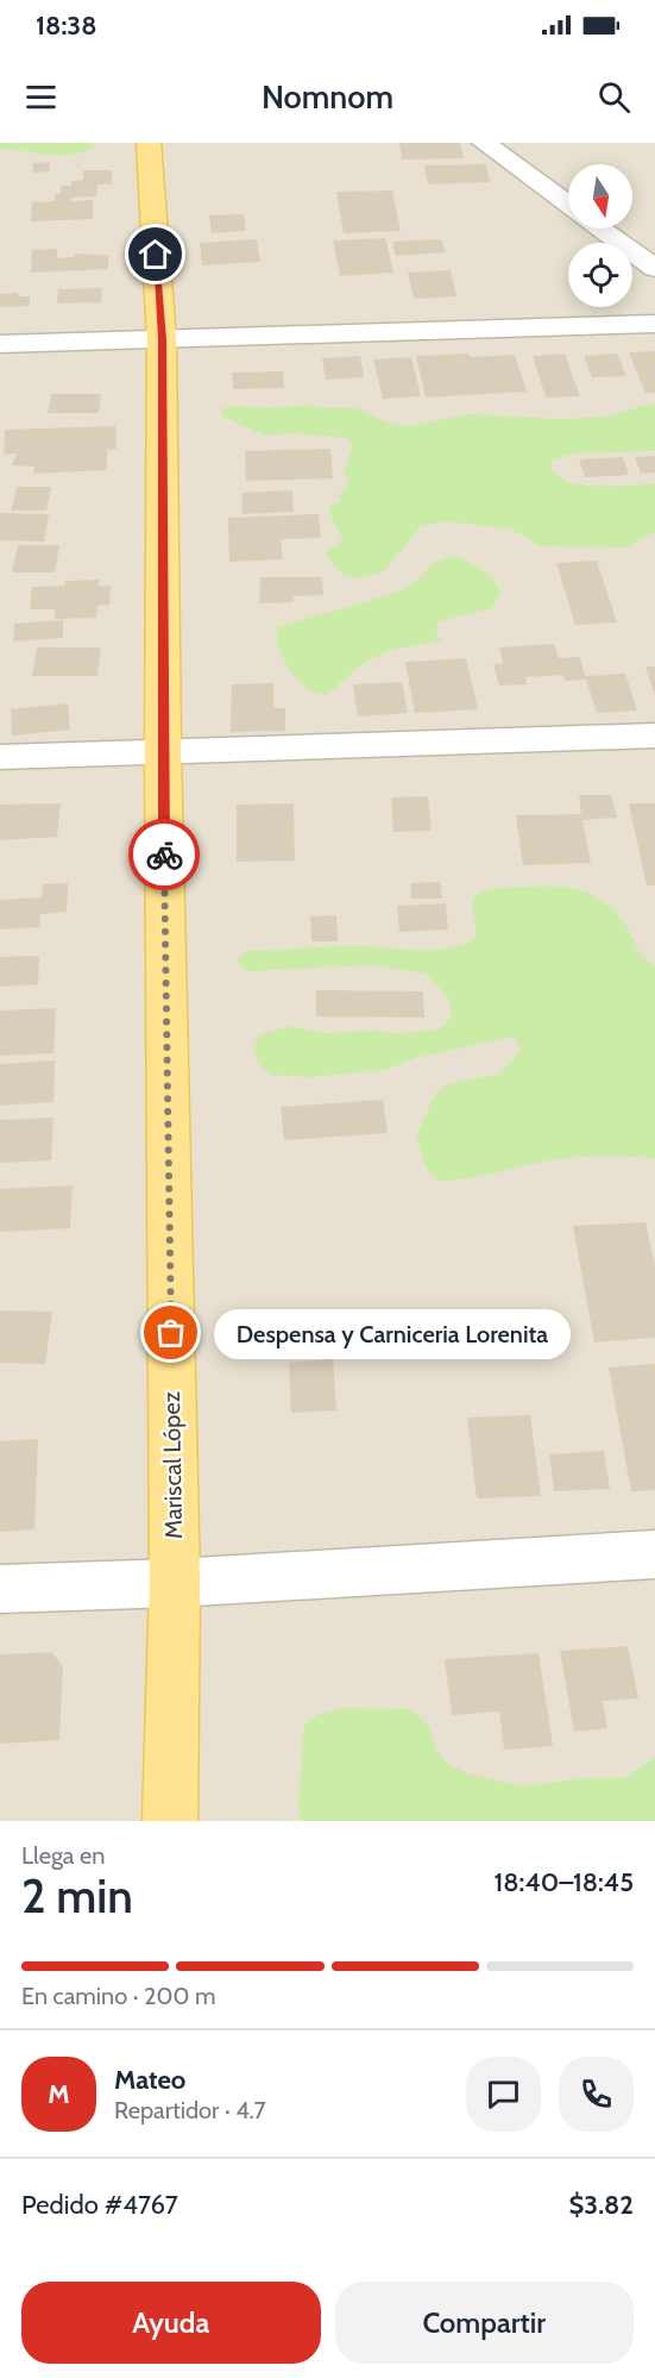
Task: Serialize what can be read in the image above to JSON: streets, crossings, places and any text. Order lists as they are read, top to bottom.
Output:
{
  "streets": {
    "main road": ["Mariscal López"]
  },
  "places": ["Despensa y Carniceria Lorenita"],
  "north": "bottom",
  "page": {
    "status": "18:38",
    "header": "Nomnom",
    "bubble": "Despensa y Carniceria Lorenita",
    "heading": ["2 min", "Llega en", "18:40–18:45"],
    "panel": [
      "Mateo",
      "Repartidor · 4.7",
      "Pedido #4767",
      "$3.82"
    ],
    "bar": "En camino · 200 m",
    "round": "M",
    "buttons": ["Ayuda", "Compartir"]
  }
}
